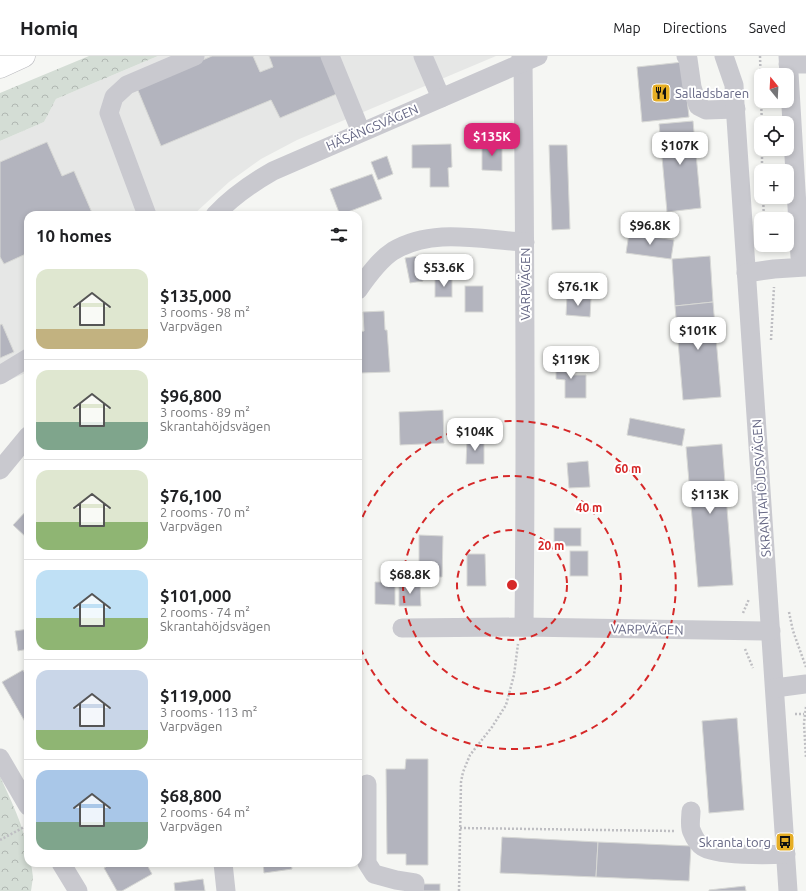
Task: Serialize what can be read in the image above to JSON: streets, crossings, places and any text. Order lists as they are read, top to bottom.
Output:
{
  "streets": {
    "street": ["HÄSÄNGSVÄGEN", "VARPVÄGEN", "SKRANTAHÖJDSVÄGEN"]
  },
  "crossings": [
    ["HÄSÄNGSVÄGEN", "VARPVÄGEN"],
    ["VARPVÄGEN", "SKRANTAHÖJDSVÄGEN"]
  ],
  "places": {
    "restaurant": ["Salladsbaren"],
    "bus stop": ["Skranta torg"]
  },
  "north": "top",
  "page": {
    "header": "Homiq",
    "nav": ["Map", "Directions", "Saved"],
    "map_buttons": ["+", "−"],
    "price": [
      "$135K",
      "$107K",
      "$96.8K",
      "$53.6K",
      "$76.1K",
      "$101K",
      "$119K",
      "$104K",
      "$113K",
      "$68.8K"
    ],
    "heading": "10 homes",
    "list": [
      {
        "name": "$135,000",
        "note": "3 rooms · 98 m² · Varpvägen"
      },
      {
        "name": "$96,800",
        "note": "3 rooms · 89 m² · Skrantahöjdsvägen"
      },
      {
        "name": "$76,100",
        "note": "2 rooms · 70 m² · Varpvägen"
      },
      {
        "name": "$101,000",
        "note": "2 rooms · 74 m² · Skrantahöjdsvägen"
      },
      {
        "name": "$119,000",
        "note": "3 rooms · 113 m² · Varpvägen"
      },
      {
        "name": "$68,800",
        "note": "2 rooms · 64 m² · Varpvägen"
      }
    ]
  },
  "rings": ["60 m", "40 m", "20 m"]
}
